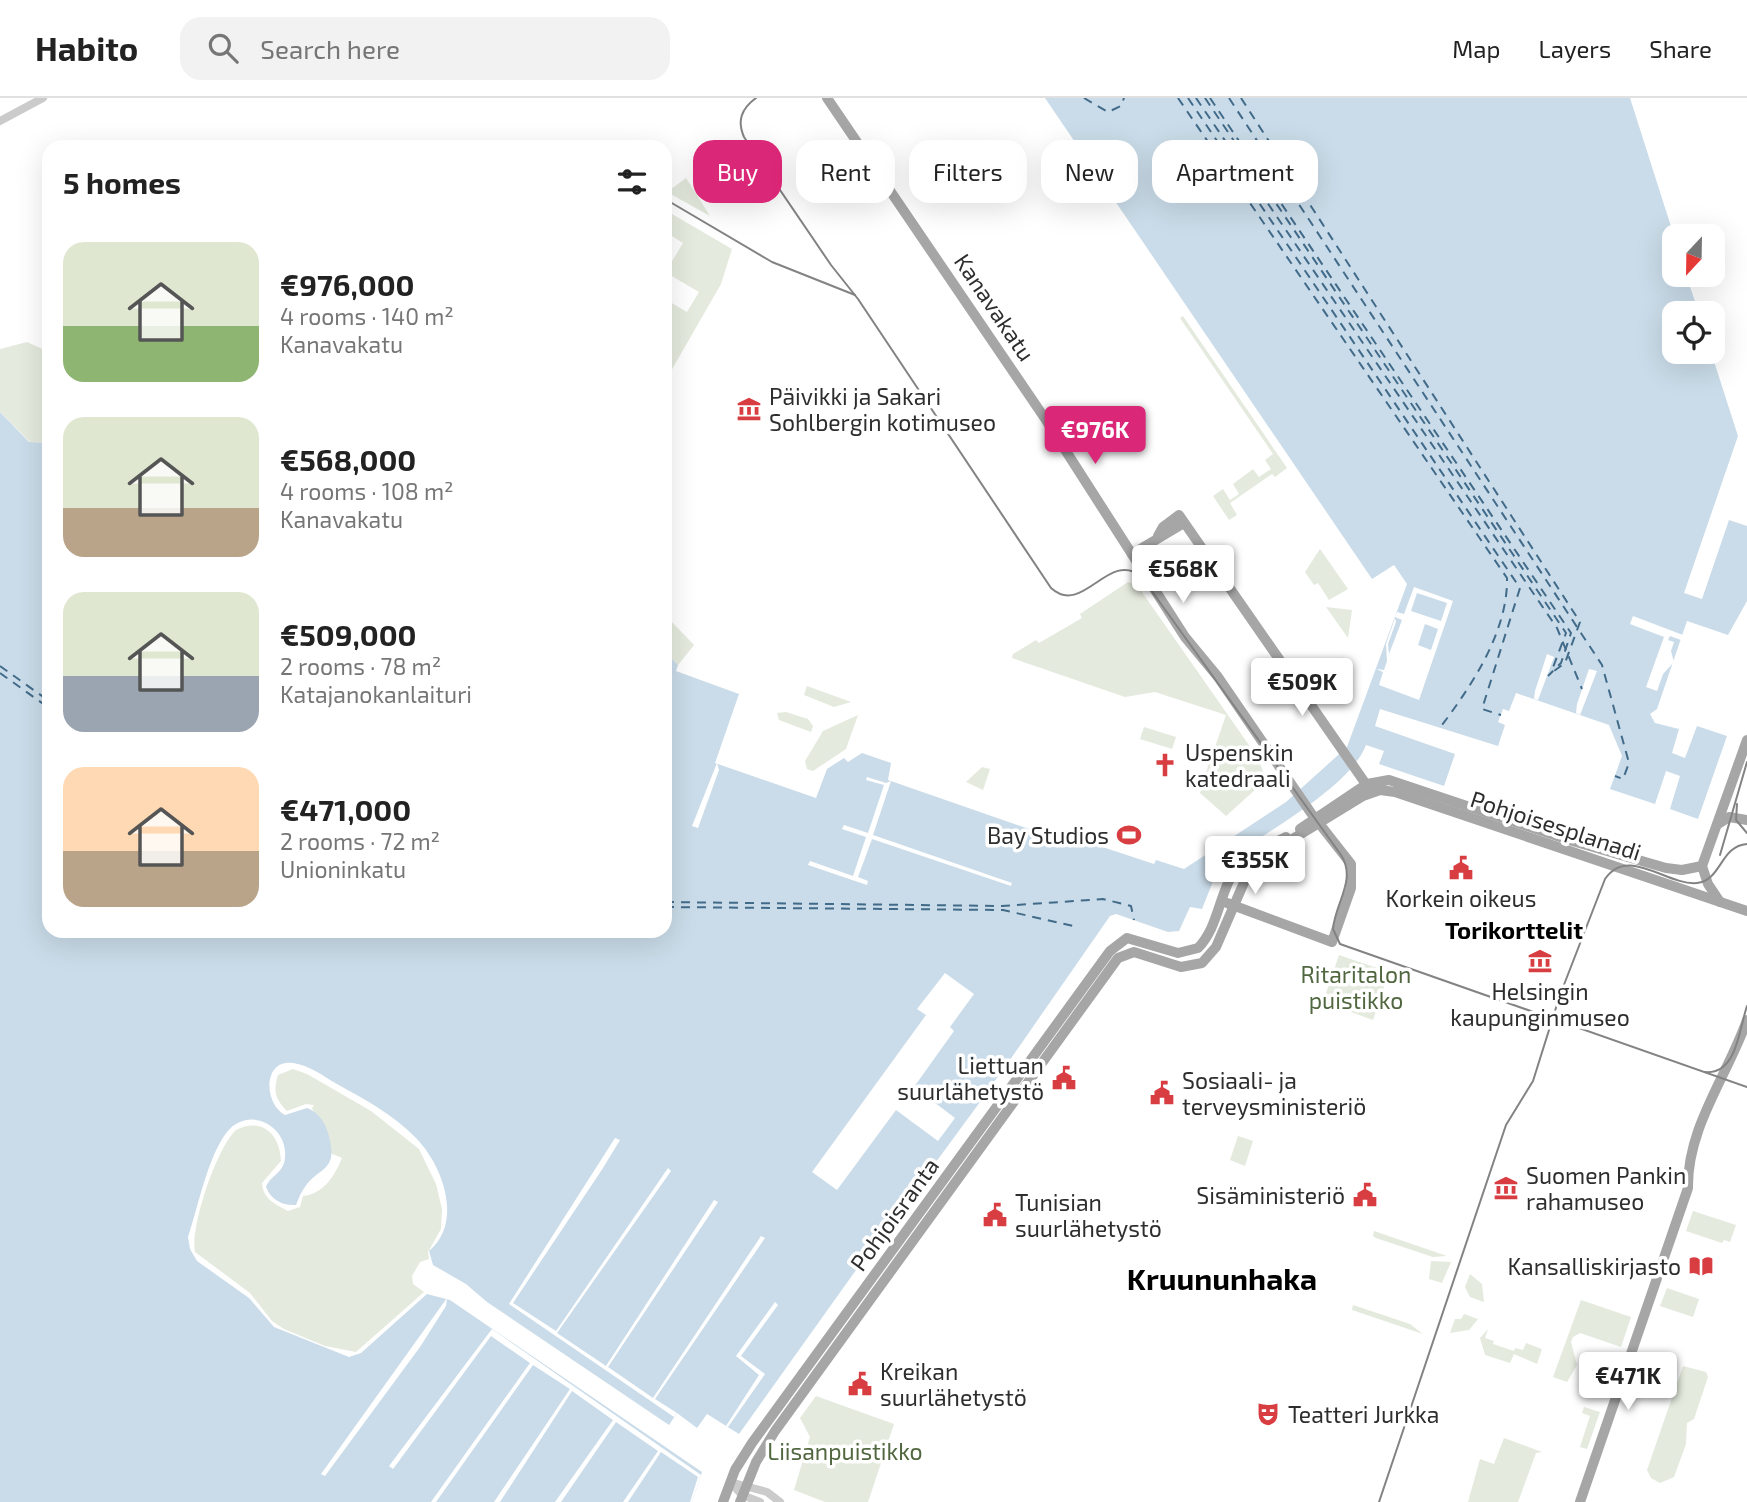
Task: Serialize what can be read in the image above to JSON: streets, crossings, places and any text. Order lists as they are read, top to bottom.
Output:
{
  "streets": {
    "main road": ["Kanavakatu", "Pohjoisesplanadi", "Pohjoisranta"]
  },
  "districts": ["Torikorttelit", "Kruununhaka"],
  "parks": ["Ritaritalon puistikko", "Liisanpuistikko"],
  "places": {
    "museum": ["Päivikki ja Sakari Sohlbergin kotimuseo", "Helsingin kaupunginmuseo", "Suomen Pankin rahamuseo"],
    "church": ["Uspenskin katedraali"],
    "sports": ["Bay Studios"],
    "public building": [
      "Korkein oikeus",
      "Liettuan suurlähetystö",
      "Sosiaali- ja terveysministeriö",
      "Sisäministeriö",
      "Tunisian suurlähetystö",
      "Kreikan suurlähetystö"
    ],
    "library": ["Kansalliskirjasto"],
    "theatre": ["Teatteri Jurkka"]
  },
  "north": "bottom",
  "page": {
    "header": "Habito",
    "search": "Search here",
    "nav": ["Map", "Layers", "Share"],
    "chip": [
      "Buy",
      "Rent",
      "Filters",
      "New",
      "Apartment"
    ],
    "heading": "5 homes",
    "list": [
      {
        "name": "€976,000",
        "note": "4 rooms · 140 m² · Kanavakatu"
      },
      {
        "name": "€568,000",
        "note": "4 rooms · 108 m² · Kanavakatu"
      },
      {
        "name": "€509,000",
        "note": "2 rooms · 78 m² · Katajanokanlaituri"
      },
      {
        "name": "€471,000",
        "note": "2 rooms · 72 m² · Unioninkatu"
      }
    ],
    "price": [
      "€976K",
      "€568K",
      "€509K",
      "€355K",
      "€471K"
    ]
  }
}
